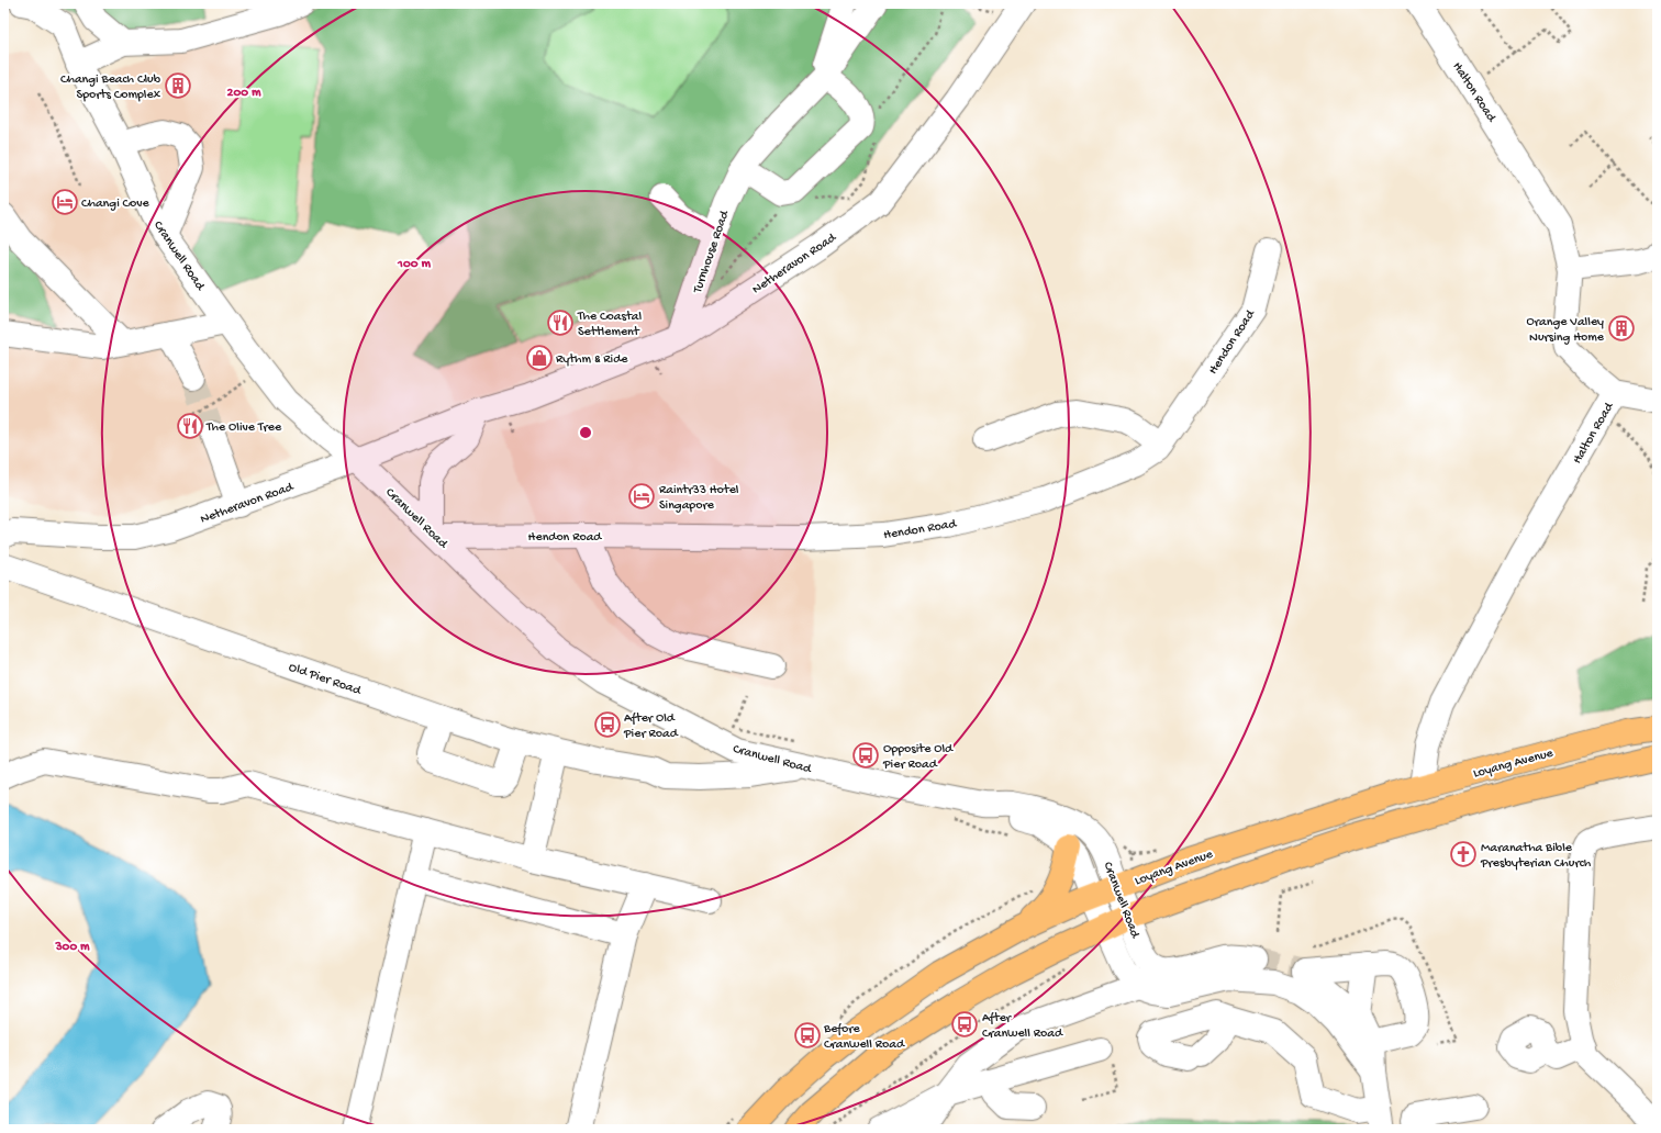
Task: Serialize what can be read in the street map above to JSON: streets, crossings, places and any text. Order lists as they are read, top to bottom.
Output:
{
  "streets": {
    "main road": ["Loyang Avenue"],
    "street": [
      "Halton Road",
      "Turnhouse Road",
      "Cranwell Road",
      "Netheravon Road",
      "Hendon Road",
      "Old Pier Road"
    ]
  },
  "crossings": [
    ["Halton Road", "Loyang Avenue"],
    ["Turnhouse Road", "Netheravon Road"],
    ["Cranwell Road", "Netheravon Road"],
    ["Cranwell Road", "Hendon Road"],
    ["Cranwell Road", "Old Pier Road"],
    ["Cranwell Road", "Loyang Avenue"]
  ],
  "places": {
    "building": ["Changi Beach Club Sports Complex", "Orange Valley Nursing Home"],
    "hotel": ["Changi Cove", "Raintr33 Hotel Singapore"],
    "restaurant": ["The Coastal Settlement", "The Olive Tree"],
    "shop": ["Rythm & Ride"],
    "bus stop": [
      "After Old Pier Road",
      "Opposite Old Pier Road",
      "After Cranwell Road",
      "Before Cranwell Road"
    ],
    "church": ["Maranatha Bible Presbyterian Church"]
  },
  "rings": ["200 m", "100 m", "300 m"]
}
